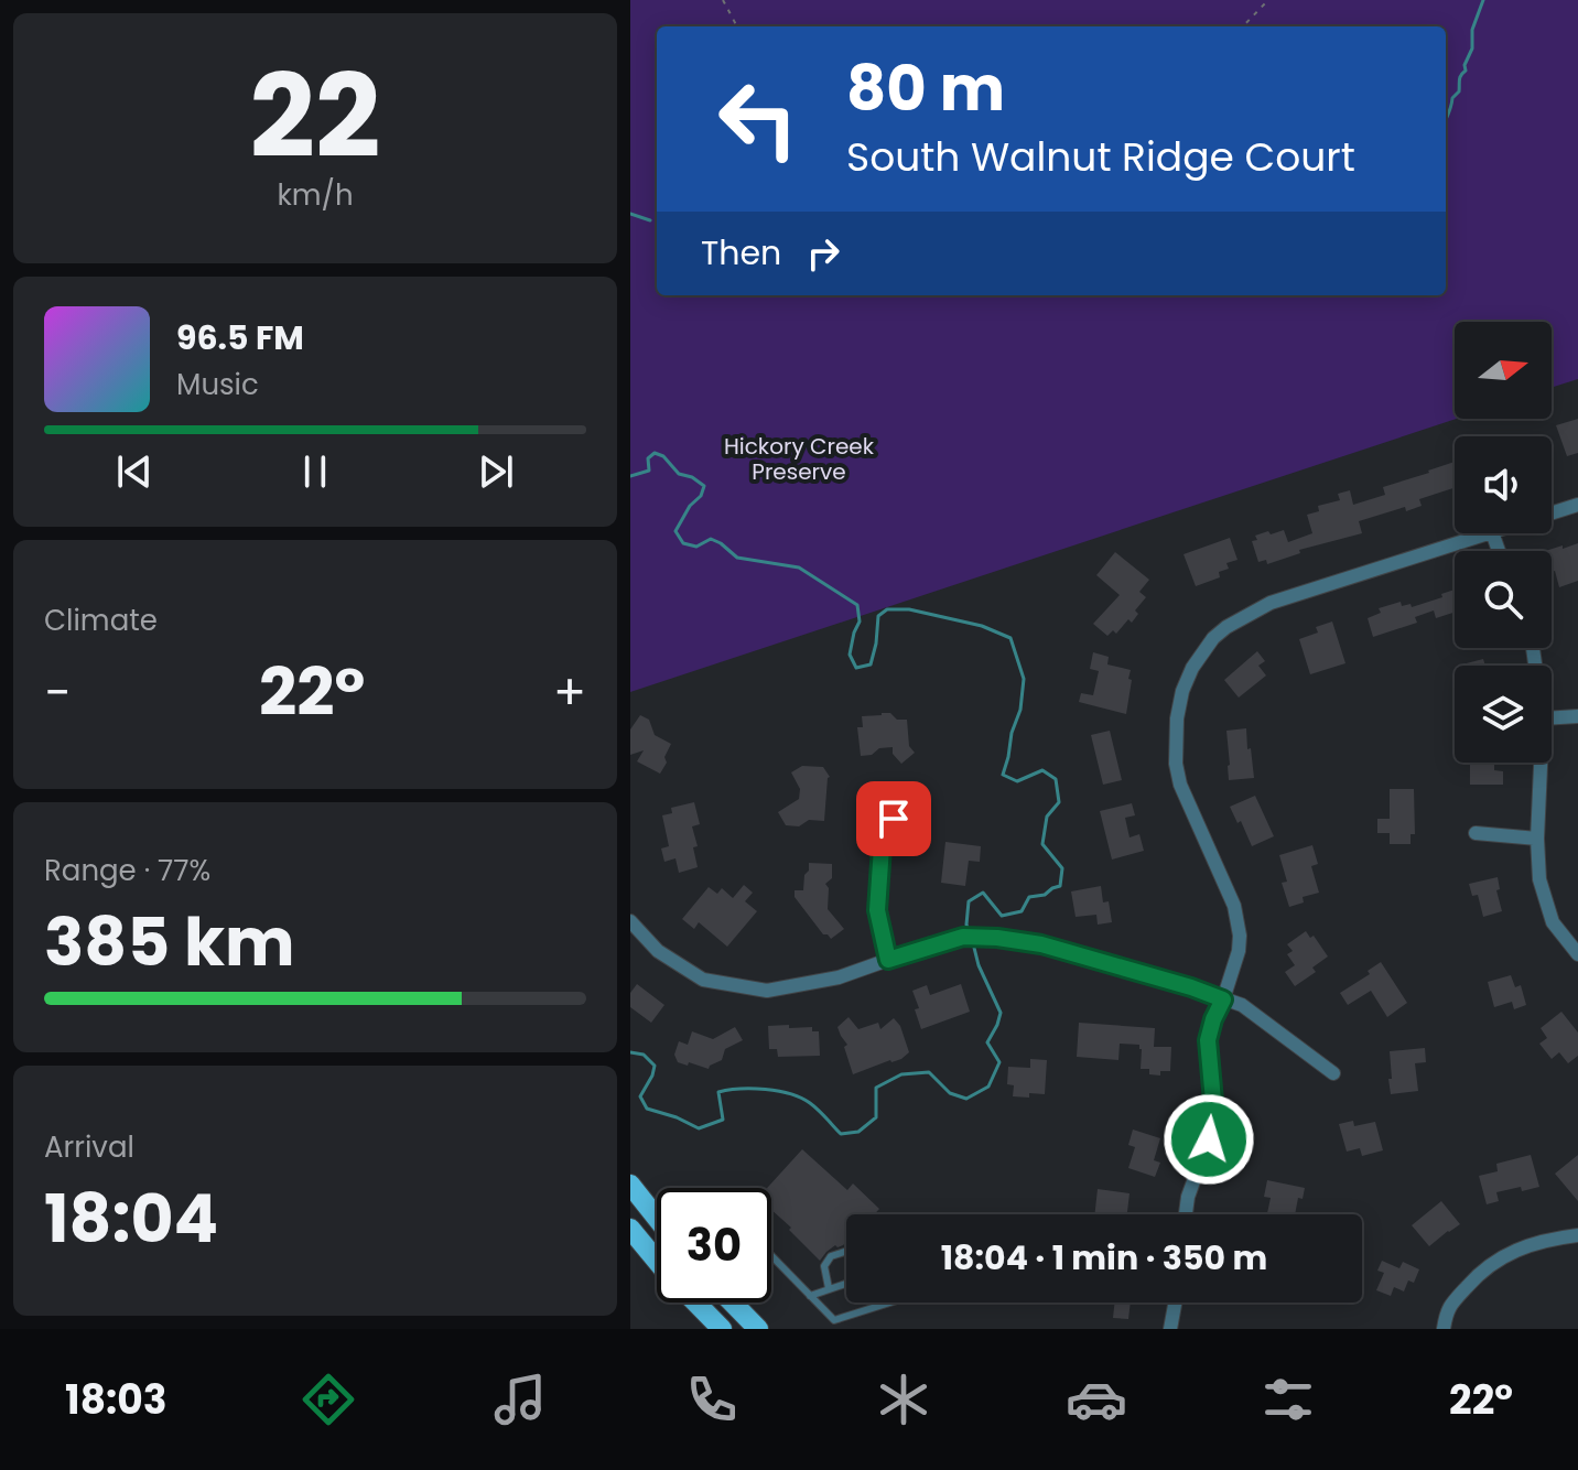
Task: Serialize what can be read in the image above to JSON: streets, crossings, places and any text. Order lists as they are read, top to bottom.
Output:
{
  "parks": ["Hickory Creek Preserve"],
  "north": "right",
  "page": {
    "tile": [
      ["22", "km/h"],
      "Climate",
      ["Range · 77%", "385 km"],
      ["Arrival", "18:04"]
    ],
    "turn": ["80 m", "South Walnut Ridge Court"],
    "then": "Then",
    "song": ["96.5 FM", "Music"],
    "heat": ["−", "22°", "+"],
    "limit": "30",
    "trip": "18:04 · 1 min · 350 m",
    "tabs": ["18:03", "22°"]
  }
}
